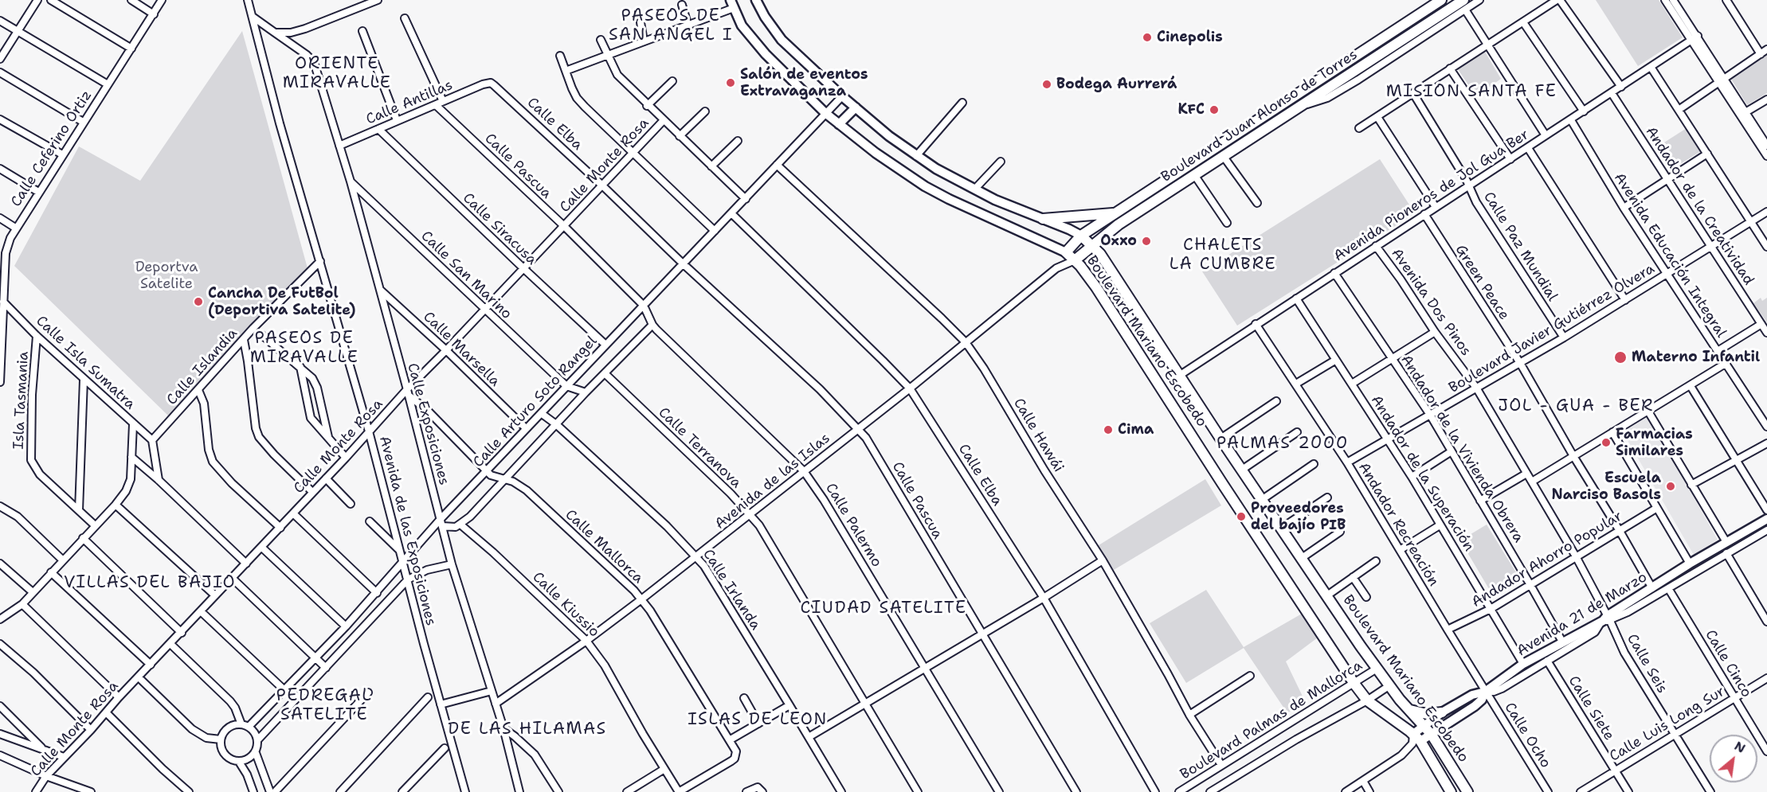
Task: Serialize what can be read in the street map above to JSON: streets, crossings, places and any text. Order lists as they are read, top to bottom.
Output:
{
  "streets": {
    "main road": ["Boulevard Juan Alonso de Torres", "Boulevard Mariano Escobedo"],
    "street": [
      "Calle Antillas",
      "Calle Elba",
      "Calle Ceferino Ortiz",
      "Calle Monte Rosa",
      "Calle Pascua",
      "Avenida Pioneros de Jol Gua Ber",
      "Andador de la Creatividad",
      "Calle Siracusa",
      "Calle Paz Mundial",
      "Avenida Educación Integral",
      "Calle San Marino",
      "Green Peace",
      "Avenida Dos Pinos",
      "Boulevard Javier Gutiérrez Olvera",
      "Calle Marsella",
      "Calle Isla Sumatra",
      "Calle Islandia",
      "Isla Tasmania",
      "Calle Arturo Soto Rangel",
      "Calle Exposiciones",
      "Calle Hawái",
      "Calle Terranova",
      "Andador de la Vivienda Obrera",
      "Andador de la Superación",
      "Avenida de las Islas",
      "Andador Recreación",
      "Calle Palermo",
      "Avenida de las Exposiciones",
      "Calle Mallorca",
      "Andador Ahorro Popular",
      "Calle Irlanda",
      "Calle Kiussio",
      "Avenida 21 de Marzo",
      "Calle Seis",
      "Calle Cinco",
      "Calle Siete",
      "Boulevard Palmas de Mallorca",
      "Calle Luis Long Sur",
      "Calle Ocho"
    ]
  },
  "crossings": [
    ["Calle Antillas", "Calle Elba"],
    ["Calle Antillas", "Calle Pascua"],
    ["Calle Antillas", "Calle Siracusa"],
    ["Calle Antillas", "Calle Exposiciones"],
    ["Boulevard Juan Alonso de Torres", "Boulevard Mariano Escobedo"],
    ["Boulevard Juan Alonso de Torres", "Avenida de las Islas"],
    ["Calle Elba", "Calle Monte Rosa"],
    ["Calle Elba", "Calle Pascua"],
    ["Calle Elba", "Calle Arturo Soto Rangel"],
    ["Calle Elba", "Avenida de las Islas"],
    ["Calle Ceferino Ortiz", "Calle Isla Sumatra"],
    ["Calle Monte Rosa", "Calle Pascua"],
    ["Calle Monte Rosa", "Calle Siracusa"],
    ["Calle Monte Rosa", "Calle San Marino"],
    ["Calle Monte Rosa", "Calle Marsella"],
    ["Calle Monte Rosa", "Calle Exposiciones"],
    ["Calle Monte Rosa", "Avenida de las Exposiciones"],
    ["Calle Monte Rosa", "Calle Mallorca"],
    ["Calle Pascua", "Calle Arturo Soto Rangel"],
    ["Calle Pascua", "Avenida de las Islas"],
    ["Calle Pascua", "Calle Palermo"],
    ["Avenida Pioneros de Jol Gua Ber", "Andador de la Creatividad"],
    ["Avenida Pioneros de Jol Gua Ber", "Calle Paz Mundial"],
    ["Avenida Pioneros de Jol Gua Ber", "Avenida Educación Integral"],
    ["Avenida Pioneros de Jol Gua Ber", "Green Peace"],
    ["Avenida Pioneros de Jol Gua Ber", "Avenida Dos Pinos"],
    ["Avenida Pioneros de Jol Gua Ber", "Boulevard Mariano Escobedo"],
    ["Avenida Pioneros de Jol Gua Ber", "Andador de la Vivienda Obrera"],
    ["Avenida Pioneros de Jol Gua Ber", "Andador de la Superación"],
    ["Avenida Pioneros de Jol Gua Ber", "Andador Recreación"],
    ["Andador de la Creatividad", "Boulevard Javier Gutiérrez Olvera"],
    ["Calle Siracusa", "Calle Arturo Soto Rangel"],
    ["Calle Paz Mundial", "Boulevard Javier Gutiérrez Olvera"],
    ["Avenida Educación Integral", "Boulevard Javier Gutiérrez Olvera"],
    ["Calle San Marino", "Calle Arturo Soto Rangel"],
    ["Calle San Marino", "Calle Exposiciones"],
    ["Green Peace", "Boulevard Javier Gutiérrez Olvera"],
    ["Green Peace", "Andador Ahorro Popular"],
    ["Green Peace", "Avenida 21 de Marzo"],
    ["Avenida Dos Pinos", "Boulevard Javier Gutiérrez Olvera"],
    ["Avenida Dos Pinos", "Andador Ahorro Popular"],
    ["Avenida Dos Pinos", "Avenida 21 de Marzo"],
    ["Avenida Dos Pinos", "Calle Seis"],
    ["Boulevard Javier Gutiérrez Olvera", "Andador de la Vivienda Obrera"],
    ["Boulevard Javier Gutiérrez Olvera", "Andador de la Superación"],
    ["Boulevard Javier Gutiérrez Olvera", "Andador Recreación"],
    ["Boulevard Mariano Escobedo", "Calle Arturo Soto Rangel"],
    ["Boulevard Mariano Escobedo", "Avenida de las Islas"],
    ["Boulevard Mariano Escobedo", "Avenida 21 de Marzo"],
    ["Boulevard Mariano Escobedo", "Boulevard Palmas de Mallorca"],
    ["Calle Marsella", "Calle Arturo Soto Rangel"],
    ["Calle Marsella", "Calle Exposiciones"],
    ["Calle Isla Sumatra", "Calle Islandia"],
    ["Calle Isla Sumatra", "Isla Tasmania"],
    ["Calle Islandia", "Avenida de las Exposiciones"],
    ["Calle Arturo Soto Rangel", "Calle Exposiciones"],
    ["Calle Arturo Soto Rangel", "Calle Hawái"],
    ["Calle Arturo Soto Rangel", "Calle Palermo"],
    ["Calle Arturo Soto Rangel", "Avenida de las Exposiciones"],
    ["Calle Arturo Soto Rangel", "Calle Mallorca"],
    ["Calle Arturo Soto Rangel", "Calle Irlanda"],
    ["Calle Exposiciones", "Avenida de las Islas"],
    ["Calle Exposiciones", "Calle Mallorca"],
    ["Calle Hawái", "Avenida de las Islas"],
    ["Calle Hawái", "Boulevard Palmas de Mallorca"],
    ["Calle Terranova", "Avenida de las Islas"],
    ["Andador de la Vivienda Obrera", "Andador Ahorro Popular"],
    ["Andador de la Vivienda Obrera", "Avenida 21 de Marzo"],
    ["Andador de la Superación", "Andador Ahorro Popular"],
    ["Andador de la Superación", "Avenida 21 de Marzo"],
    ["Avenida de las Islas", "Calle Palermo"],
    ["Avenida de las Islas", "Calle Mallorca"],
    ["Avenida de las Islas", "Calle Irlanda"],
    ["Avenida de las Islas", "Calle Kiussio"],
    ["Andador Recreación", "Andador Ahorro Popular"],
    ["Andador Recreación", "Avenida 21 de Marzo"],
    ["Andador Recreación", "Calle Ocho"],
    ["Calle Mallorca", "Calle Kiussio"],
    ["Avenida 21 de Marzo", "Calle Seis"],
    ["Avenida 21 de Marzo", "Calle Ocho"],
    ["Calle Seis", "Calle Luis Long Sur"],
    ["Calle Cinco", "Calle Luis Long Sur"],
    ["Calle Siete", "Calle Luis Long Sur"]
  ],
  "districts": [
    "PASEOS DE SAN ANGEL I",
    "ORIENTE MIRAVALLE",
    "MISION SANTA FE",
    "CHALETS LA CUMBRE",
    "PASEOS DE MIRAVALLE",
    "JOL - GUA - BER",
    "PALMAS 2000",
    "VILLAS DEL BAJIO",
    "CIUDAD SATELITE",
    "PEDREGAL SATELITE",
    "ISLAS DE LEON",
    "DE LAS HILAMAS"
  ],
  "parks": ["Deportva Satelite"],
  "places": [
    "Cinepolis",
    "Salón de eventos Extravaganza",
    "Bodega Aurrerá",
    "KFC",
    "Oxxo",
    "Cancha De FutBol (Deportiva Satelite)",
    "Materno Infantil",
    "Cima",
    "Farmacias Similares",
    "Escuela Narciso Basols",
    "Proveedores del bajío PIB"
  ],
  "north": "top right"
}
